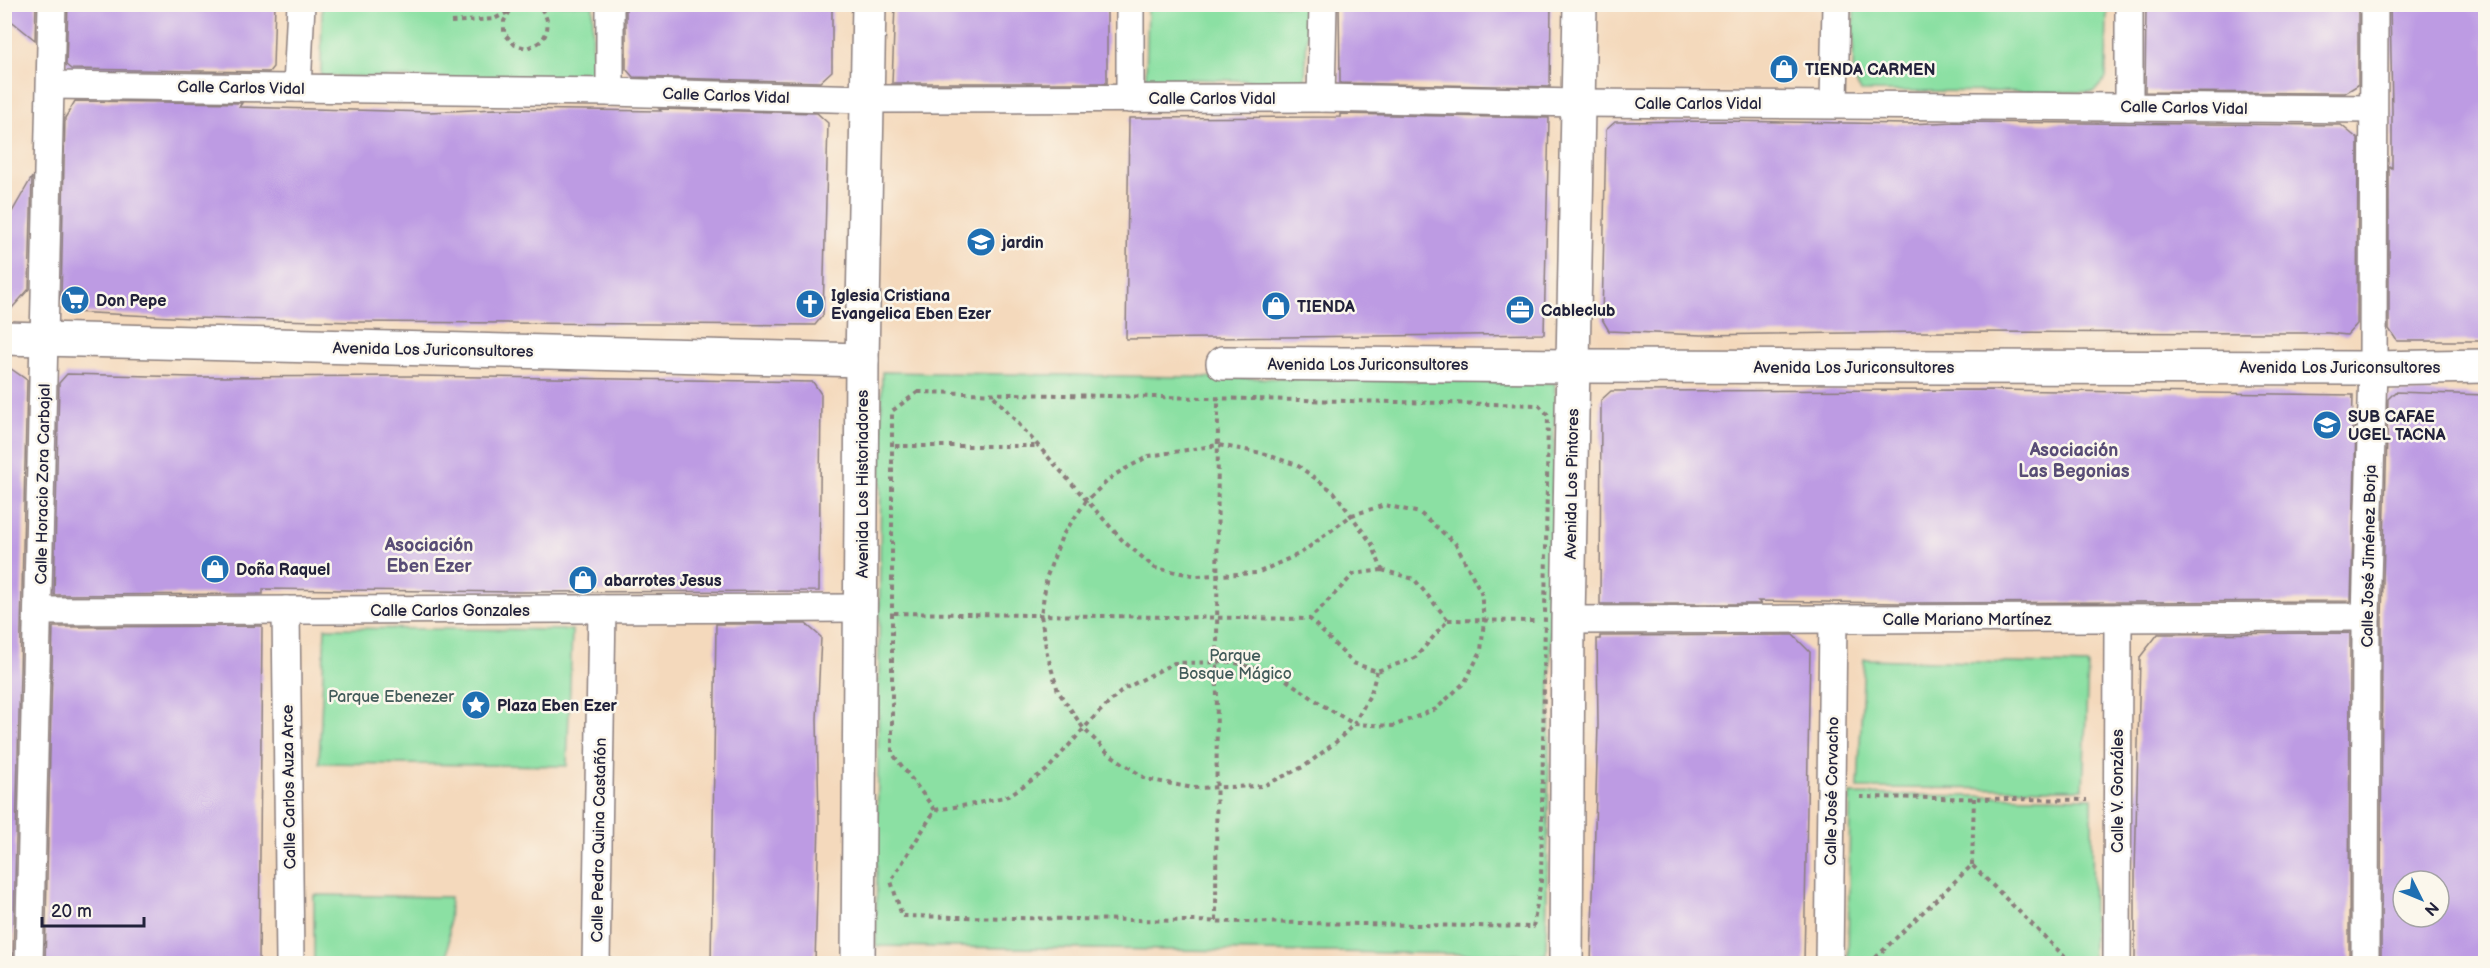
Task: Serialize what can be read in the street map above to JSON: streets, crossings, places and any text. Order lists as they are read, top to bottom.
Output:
{
  "streets": {
    "street": [
      "Calle Carlos Vidal",
      "Avenida Los Juriconsultores",
      "Calle Horacio Zora Carbajal",
      "Avenida Los Historiadores",
      "Avenida Los Pintores",
      "Calle José Jiménez Borja",
      "Calle Carlos Gonzales",
      "Calle Mariano Martínez",
      "Calle Carlos Auza Arce",
      "Calle José Corvacho",
      "Calle V. Gonzáles",
      "Calle Pedro Quina Castañón"
    ]
  },
  "crossings": [
    ["Calle Carlos Vidal", "Calle Horacio Zora Carbajal"],
    ["Calle Carlos Vidal", "Avenida Los Historiadores"],
    ["Calle Carlos Vidal", "Avenida Los Pintores"],
    ["Calle Carlos Vidal", "Calle José Jiménez Borja"],
    ["Avenida Los Juriconsultores", "Calle Horacio Zora Carbajal"],
    ["Avenida Los Juriconsultores", "Avenida Los Historiadores"],
    ["Avenida Los Juriconsultores", "Avenida Los Pintores"],
    ["Avenida Los Juriconsultores", "Calle José Jiménez Borja"],
    ["Calle Horacio Zora Carbajal", "Calle Carlos Gonzales"],
    ["Avenida Los Historiadores", "Calle Carlos Gonzales"],
    ["Avenida Los Pintores", "Calle Mariano Martínez"],
    ["Calle José Jiménez Borja", "Calle Mariano Martínez"],
    ["Calle Carlos Gonzales", "Calle Carlos Auza Arce"],
    ["Calle Carlos Gonzales", "Calle Pedro Quina Castañón"],
    ["Calle Mariano Martínez", "Calle José Corvacho"],
    ["Calle Mariano Martínez", "Calle V. Gonzáles"]
  ],
  "districts": ["Asociación Las Begonias", "Asociación Eben Ezer"],
  "parks": ["Parque Bosque Mágico", "Parque Ebenezer"],
  "places": {
    "shop": [
      "TIENDA CARMEN",
      "TIENDA",
      "Doña Raquel",
      "abarrotes Jesus"
    ],
    "school or university": ["jardin", "SUB CAFAE UGEL TACNA"],
    "supermarket": ["Don Pepe"],
    "church": ["Iglesia Cristiana Evangelica Eben Ezer"],
    "office": ["Cableclub"],
    "place": ["Plaza Eben Ezer"]
  },
  "scale_bar": "20 m",
  "north": "bottom right"
}
